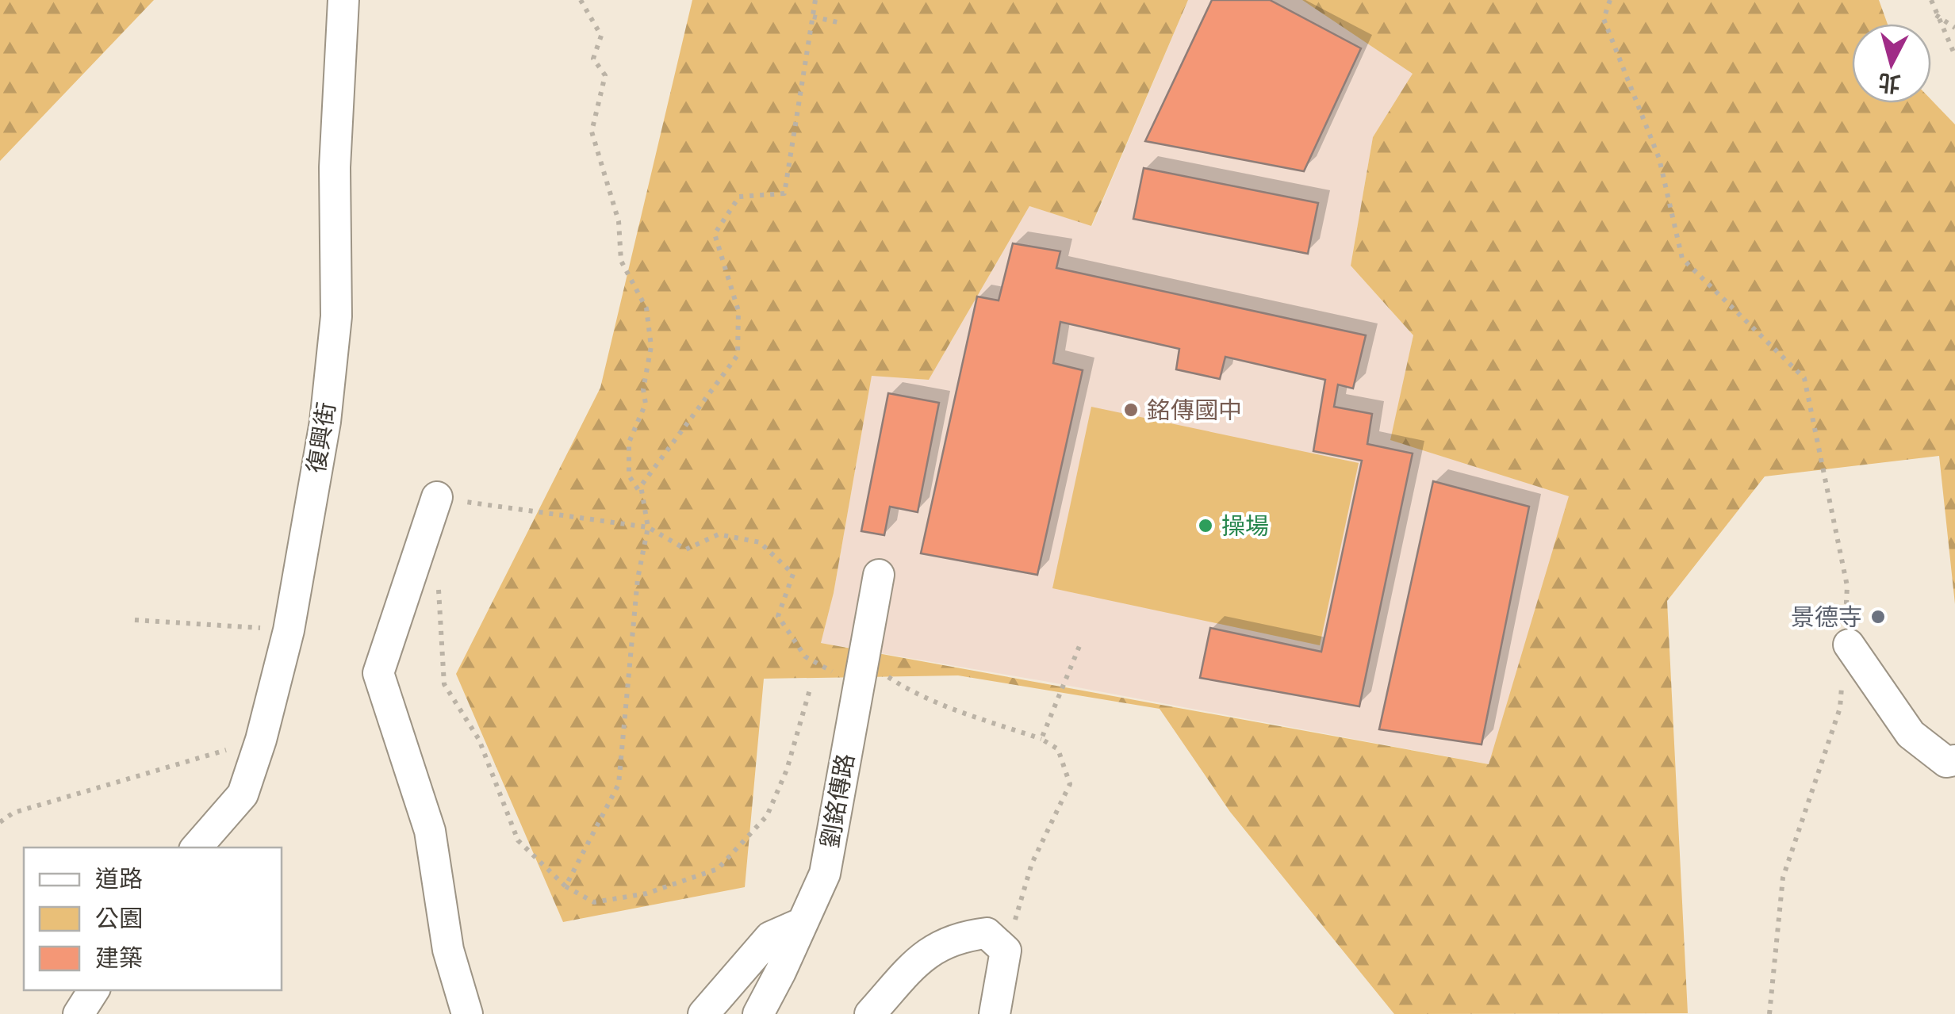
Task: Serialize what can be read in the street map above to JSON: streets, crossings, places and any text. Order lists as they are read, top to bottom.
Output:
{
  "streets": {
    "street": ["復興街", "劉銘傳路"]
  },
  "places": ["銘傳國中", "操場", "景德寺"],
  "legend": ["道路", "公園", "建築"],
  "north": "bottom"
}
